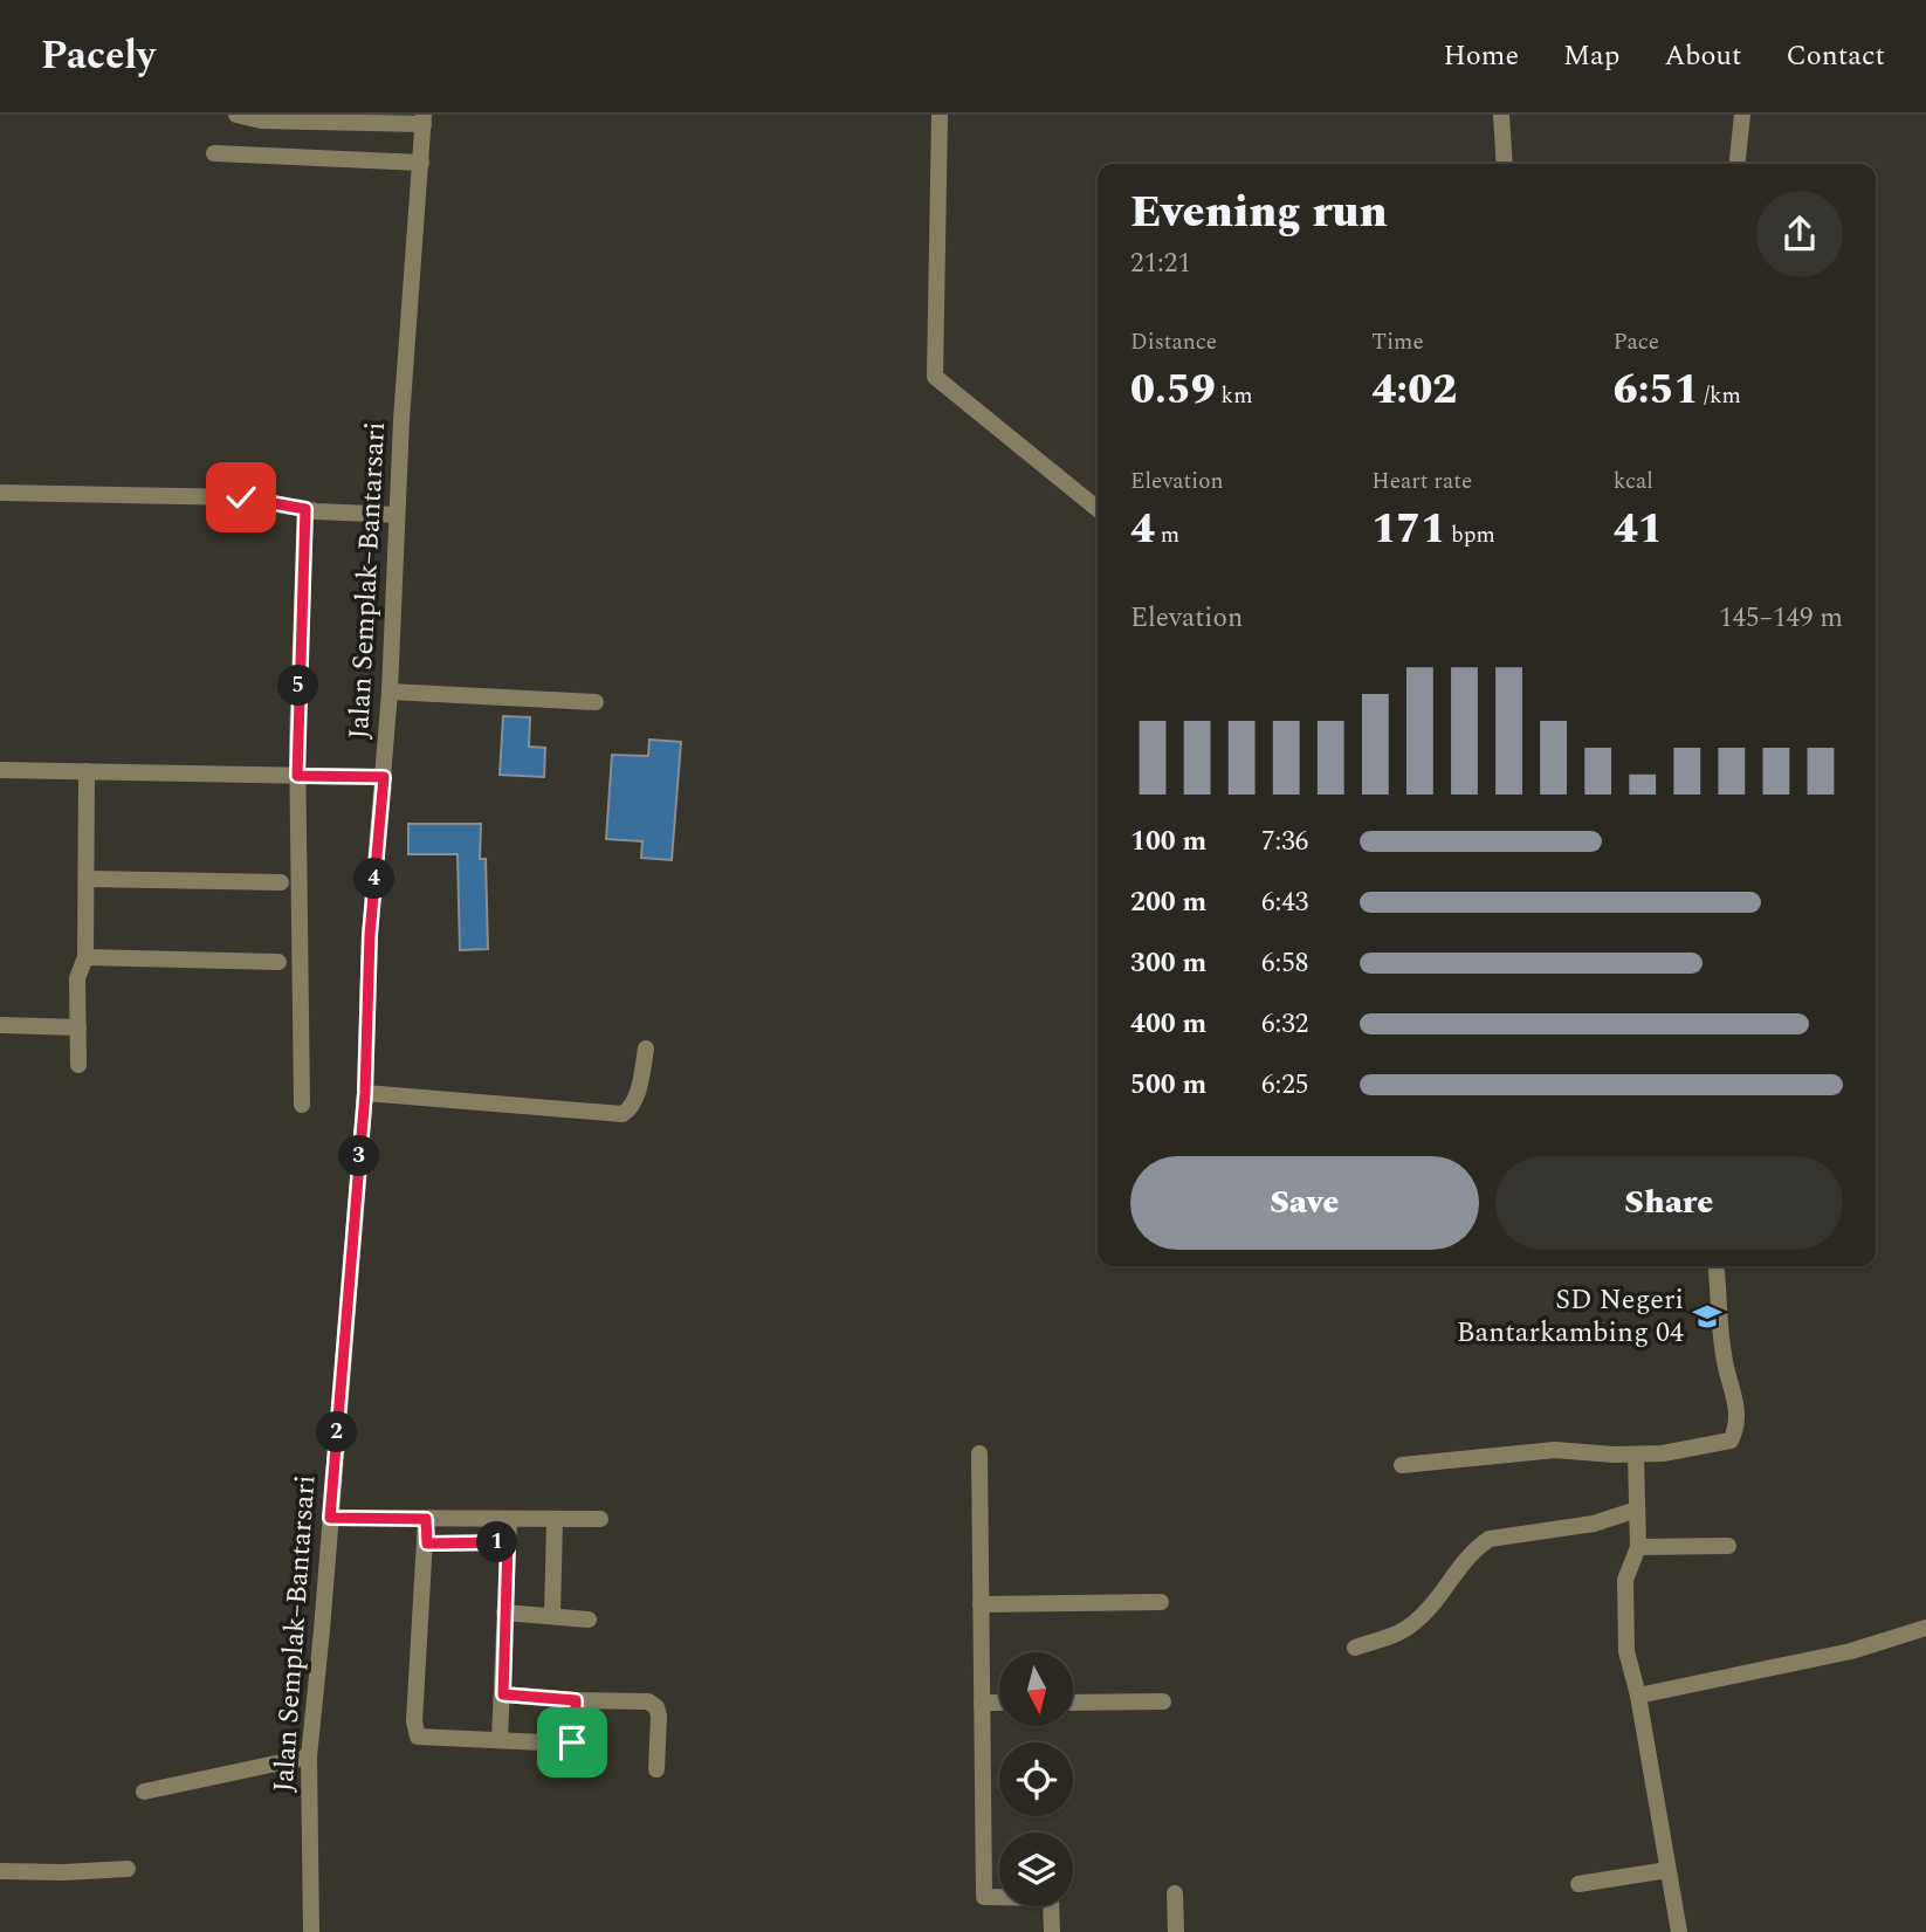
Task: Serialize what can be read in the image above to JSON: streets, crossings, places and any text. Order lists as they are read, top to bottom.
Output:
{
  "streets": {
    "street": ["Jalan Semplak–Bantarsari"]
  },
  "places": {
    "school or university": ["SD Negeri Bantarkambing 04"]
  },
  "north": "bottom",
  "page": {
    "header": "Pacely",
    "nav": [
      "Home",
      "Map",
      "About",
      "Contact"
    ],
    "heading": ["Evening run", "21:21"],
    "stats": [
      ["Distance", "0.59 km"],
      ["Time", "4:02"],
      ["Pace", "6:51 /km"],
      ["Elevation", "4 m"],
      ["Heart rate", "171 bpm"],
      ["kcal", "41"]
    ],
    "chart": ["Elevation", "145–149 m"],
    "pins": [
      "5",
      "4",
      "3",
      "2",
      "1"
    ],
    "list": [
      {
        "name": "100 m",
        "note": "7:36"
      },
      {
        "name": "200 m",
        "note": "6:43"
      },
      {
        "name": "300 m",
        "note": "6:58"
      },
      {
        "name": "400 m",
        "note": "6:32"
      },
      {
        "name": "500 m",
        "note": "6:25"
      }
    ],
    "buttons": ["Save", "Share"]
  }
}
